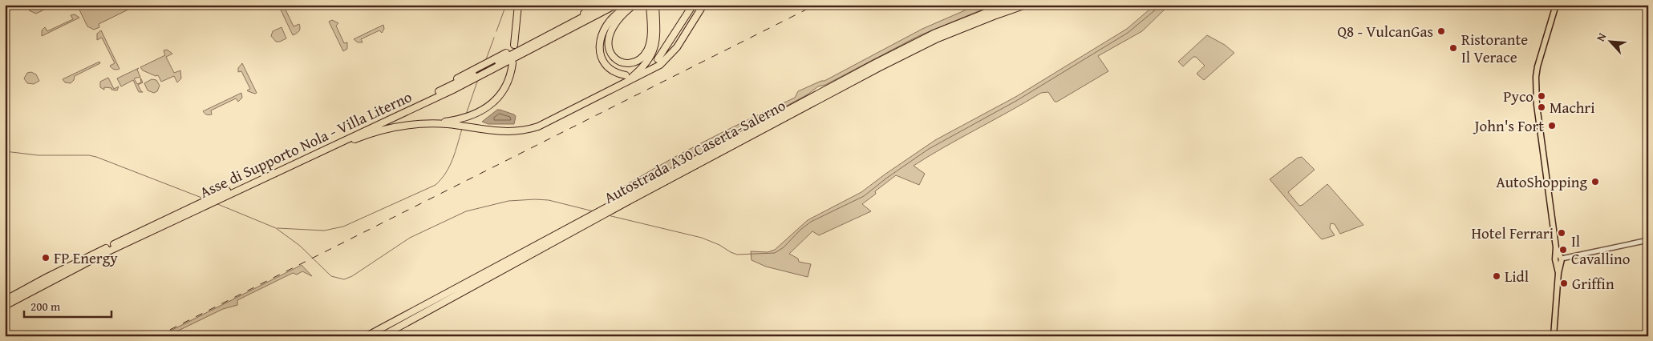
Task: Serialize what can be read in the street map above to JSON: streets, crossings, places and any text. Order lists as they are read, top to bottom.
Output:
{
  "streets": {
    "highway": ["Asse di Supporto Nola - Villa Literno", "Autostrada A30 Caserta-Salerno"]
  },
  "places": [
    "Q8 - VulcanGas",
    "Ristorante Il Verace",
    "Pyco",
    "Machri",
    "John's Fort",
    "AutoShopping",
    "Hotel Ferrari",
    "Il Cavallino",
    "FP Energy",
    "Lidl",
    "Griffin"
  ],
  "scale_bar": "200 m",
  "north": "top left"
}
